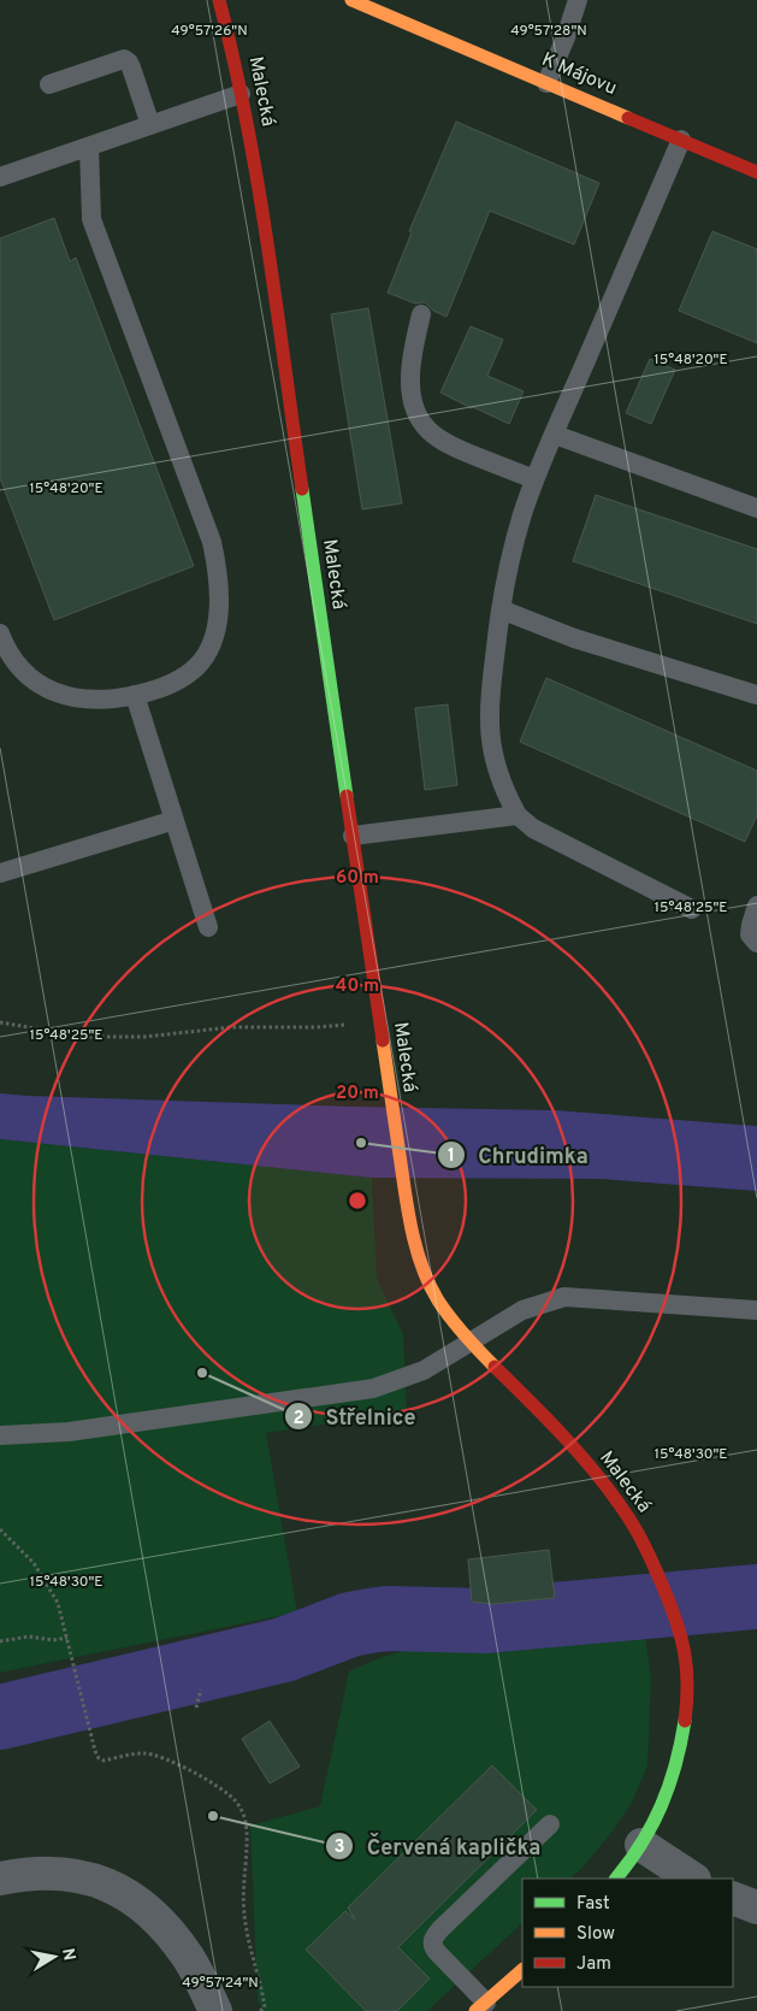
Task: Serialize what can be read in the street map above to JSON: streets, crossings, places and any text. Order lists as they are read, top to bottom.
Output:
{
  "streets": {
    "street": ["K Májovu", "Malecká"]
  },
  "places": ["Chrudimka", "Střelnice", "Červená kaplička"],
  "legend": ["Fast", "Slow", "Jam"],
  "north": "right",
  "coordinates": [
    "49°57'26\"N",
    "49°57'28\"N",
    "15°48'20\"E",
    "15°48'25\"E",
    "15°48'30\"E",
    "49°57'24\"N"
  ],
  "rings": ["60 m", "40 m", "20 m"]
}
